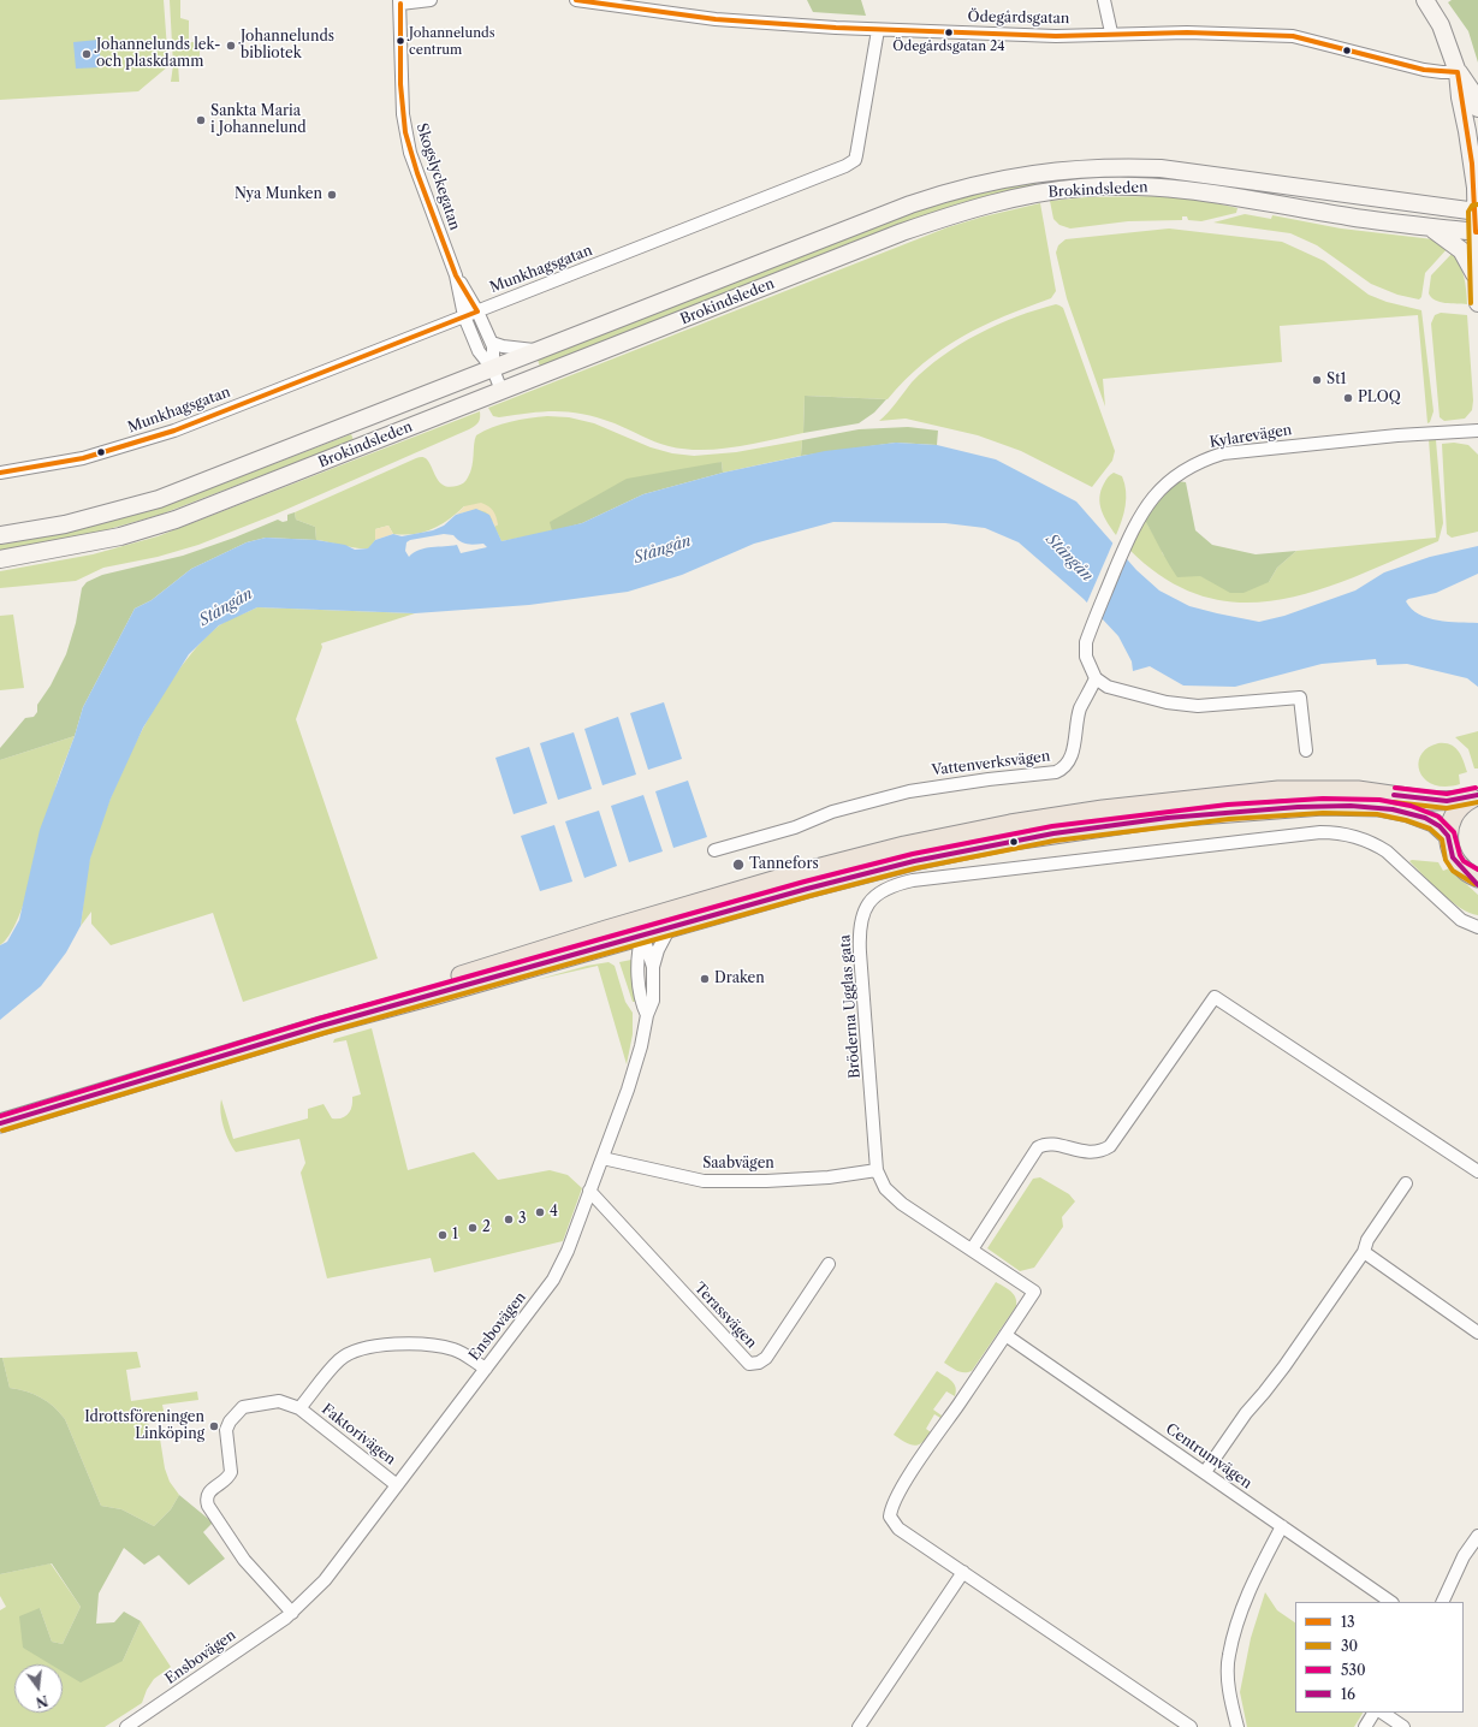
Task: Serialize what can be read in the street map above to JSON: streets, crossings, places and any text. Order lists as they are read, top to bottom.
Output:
{
  "streets": {
    "main road": ["Brokindsleden"],
    "street": [
      "Ödegårdsgatan",
      "Skogslyckegatan",
      "Munkhagsgatan",
      "Kylarevägen",
      "Vattenverksvägen",
      "Bröderna Ugglas gata",
      "Saabvägen",
      "Terassvägen",
      "Ensbovägen",
      "Faktorivägen",
      "Centrumvägen"
    ]
  },
  "crossings": [
    ["Ödegårdsgatan", "Munkhagsgatan"],
    ["Skogslyckegatan", "Brokindsleden"],
    ["Skogslyckegatan", "Munkhagsgatan"],
    ["Kylarevägen", "Vattenverksvägen"],
    ["Bröderna Ugglas gata", "Saabvägen"],
    ["Bröderna Ugglas gata", "Centrumvägen"],
    ["Saabvägen", "Ensbovägen"],
    ["Terassvägen", "Ensbovägen"],
    ["Ensbovägen", "Faktorivägen"]
  ],
  "water": ["Stångån"],
  "places": [
    "Ödegårdsgatan 24",
    "Johannelunds centrum",
    "Johannelunds bibliotek",
    "Johannelunds lek- och plaskdamm",
    "Sankta Maria i Johannelund",
    "Nya Munken",
    "St1",
    "PLOQ",
    "Tannefors",
    "Draken",
    "4",
    "3",
    "2",
    "1",
    "Idrottsföreningen Linköping"
  ],
  "lines": [
    "transit line 13",
    "transit line 30",
    "transit line 530",
    "transit line 16"
  ],
  "legend": [
    "13",
    "30",
    "530",
    "16"
  ],
  "north": "bottom"
}
